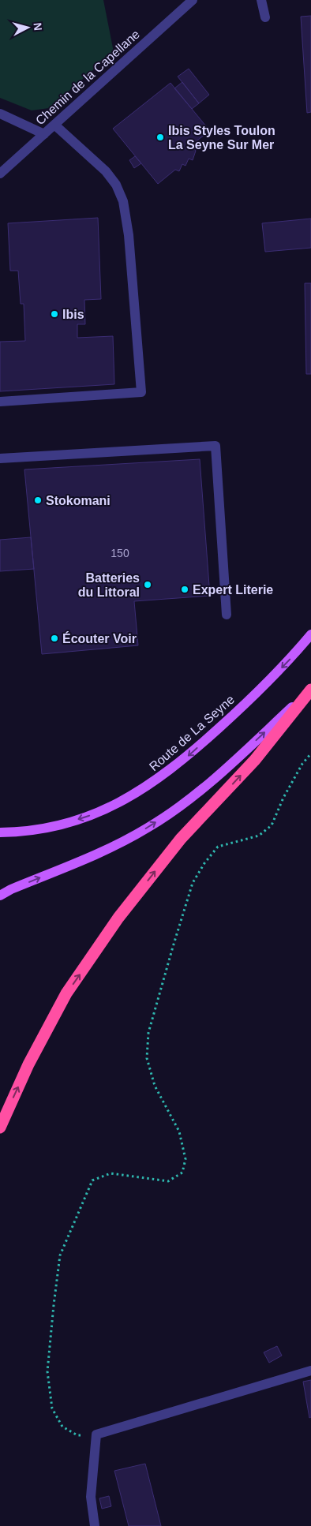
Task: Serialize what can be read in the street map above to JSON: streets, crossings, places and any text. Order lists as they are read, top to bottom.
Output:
{
  "streets": {
    "main road": ["Route de La Seyne"],
    "lane": ["Chemin de la Capellane"]
  },
  "places": [
    "Ibis Styles Toulon La Seyne Sur Mer",
    "Ibis",
    "Stokomani",
    "Batteries du Littoral",
    "Expert Literie",
    "Écouter Voir"
  ],
  "house_numbers": ["150"],
  "north": "right"
}
